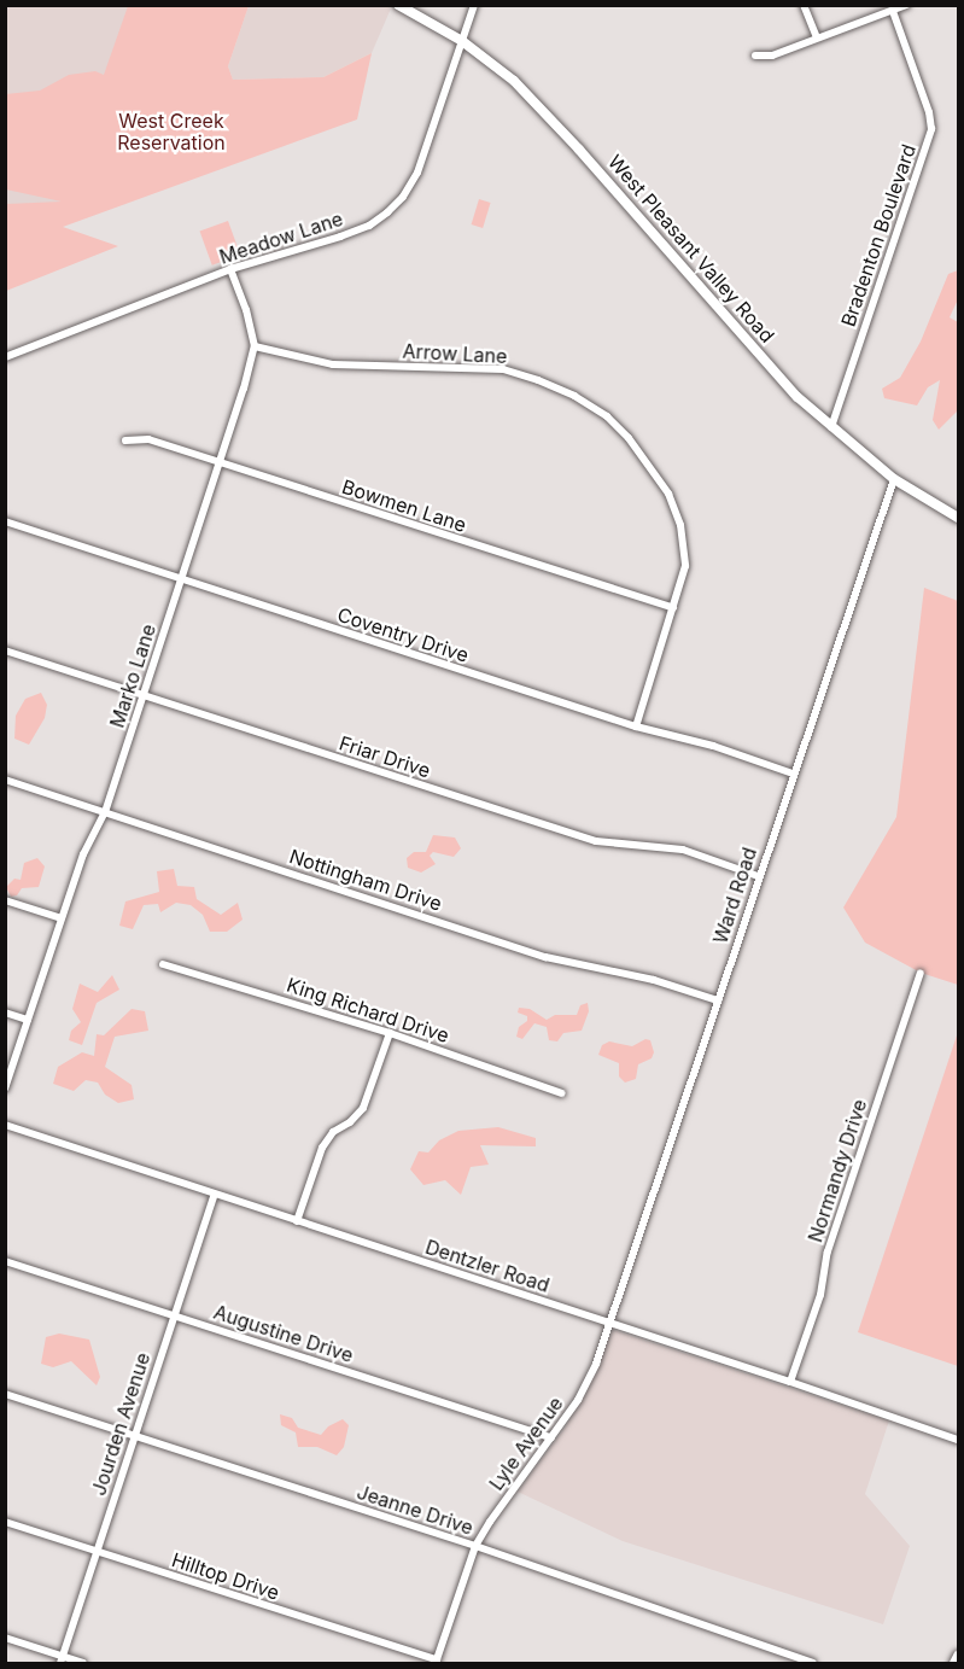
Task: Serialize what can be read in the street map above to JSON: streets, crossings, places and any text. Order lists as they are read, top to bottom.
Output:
{
  "streets": {
    "main road": ["West Pleasant Valley Road"],
    "street": [
      "Bradenton Boulevard",
      "Meadow Lane",
      "Arrow Lane",
      "Bowmen Lane",
      "Coventry Drive",
      "Marko Lane",
      "Friar Drive",
      "Nottingham Drive",
      "Ward Road",
      "King Richard Drive",
      "Normandy Drive",
      "Dentzler Road",
      "Augustine Drive",
      "Jourden Avenue",
      "Lyle Avenue",
      "Jeanne Drive",
      "Hilltop Drive"
    ]
  },
  "crossings": [
    ["Bradenton Boulevard", "West Pleasant Valley Road"],
    ["Meadow Lane", "West Pleasant Valley Road"],
    ["Meadow Lane", "Marko Lane"],
    ["West Pleasant Valley Road", "Ward Road"],
    ["Arrow Lane", "Bowmen Lane"],
    ["Arrow Lane", "Coventry Drive"],
    ["Arrow Lane", "Marko Lane"],
    ["Bowmen Lane", "Marko Lane"],
    ["Coventry Drive", "Marko Lane"],
    ["Coventry Drive", "Ward Road"],
    ["Marko Lane", "Friar Drive"],
    ["Marko Lane", "Nottingham Drive"],
    ["Friar Drive", "Ward Road"],
    ["Nottingham Drive", "Ward Road"],
    ["Ward Road", "Dentzler Road"],
    ["Ward Road", "Lyle Avenue"],
    ["Normandy Drive", "Dentzler Road"],
    ["Dentzler Road", "Jourden Avenue"],
    ["Dentzler Road", "Lyle Avenue"],
    ["Augustine Drive", "Jourden Avenue"],
    ["Augustine Drive", "Lyle Avenue"],
    ["Jourden Avenue", "Jeanne Drive"],
    ["Jourden Avenue", "Hilltop Drive"],
    ["Lyle Avenue", "Jeanne Drive"],
    ["Lyle Avenue", "Hilltop Drive"]
  ],
  "parks": ["West Creek Reservation"]
}
